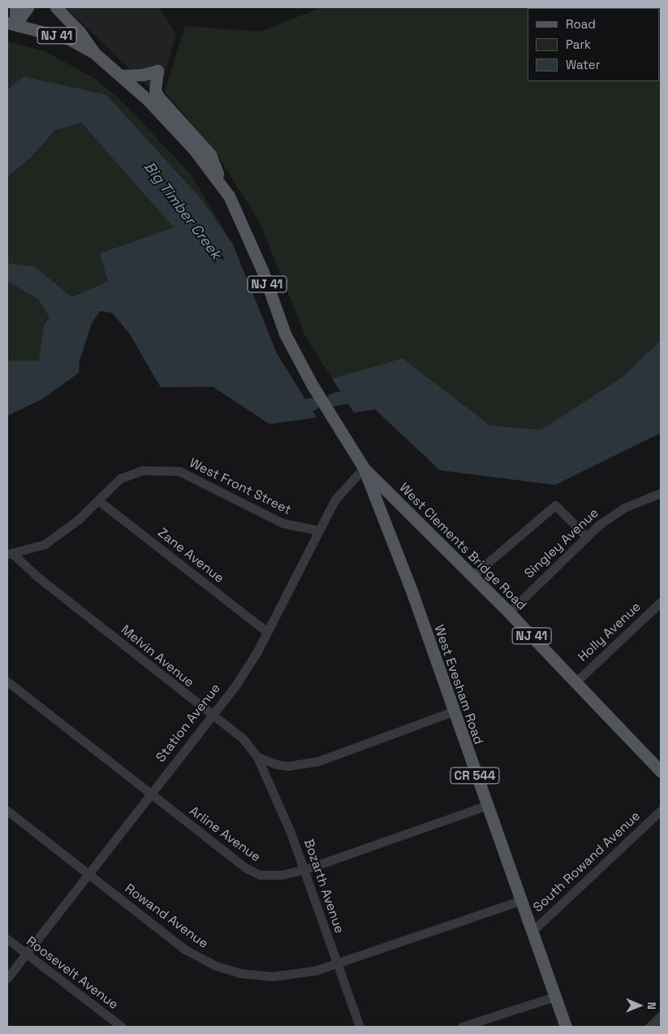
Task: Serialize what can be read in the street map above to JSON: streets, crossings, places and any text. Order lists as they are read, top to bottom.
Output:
{
  "streets": {
    "main road": [
      "NJ 41",
      "West Clements Bridge Road",
      "West Evesham Road",
      "CR 544"
    ],
    "street": [
      "West Front Street",
      "Singley Avenue",
      "Zane Avenue",
      "Holly Avenue",
      "Melvin Avenue",
      "Station Avenue",
      "Arline Avenue",
      "South Rowand Avenue",
      "Bozarth Avenue",
      "Rowand Avenue",
      "Roosevelt Avenue"
    ]
  },
  "crossings": [
    ["NJ 41", "West Clements Bridge Road"],
    ["West Front Street", "Zane Avenue"],
    ["West Front Street", "Melvin Avenue"],
    ["West Front Street", "Station Avenue"],
    ["Singley Avenue", "West Clements Bridge Road"],
    ["West Clements Bridge Road", "Holly Avenue"],
    ["West Clements Bridge Road", "West Evesham Road"],
    ["West Clements Bridge Road", "Station Avenue"],
    ["Zane Avenue", "Station Avenue"],
    ["Melvin Avenue", "Station Avenue"],
    ["Melvin Avenue", "Bozarth Avenue"],
    ["West Evesham Road", "Station Avenue"],
    ["West Evesham Road", "Arline Avenue"],
    ["West Evesham Road", "South Rowand Avenue"],
    ["West Evesham Road", "Rowand Avenue"],
    ["Station Avenue", "Arline Avenue"],
    ["Station Avenue", "Rowand Avenue"],
    ["Station Avenue", "Roosevelt Avenue"],
    ["Arline Avenue", "Bozarth Avenue"],
    ["Bozarth Avenue", "Rowand Avenue"]
  ],
  "water": ["Big Timber Creek"],
  "legend": ["Road", "Park", "Water"],
  "north": "right"
}
